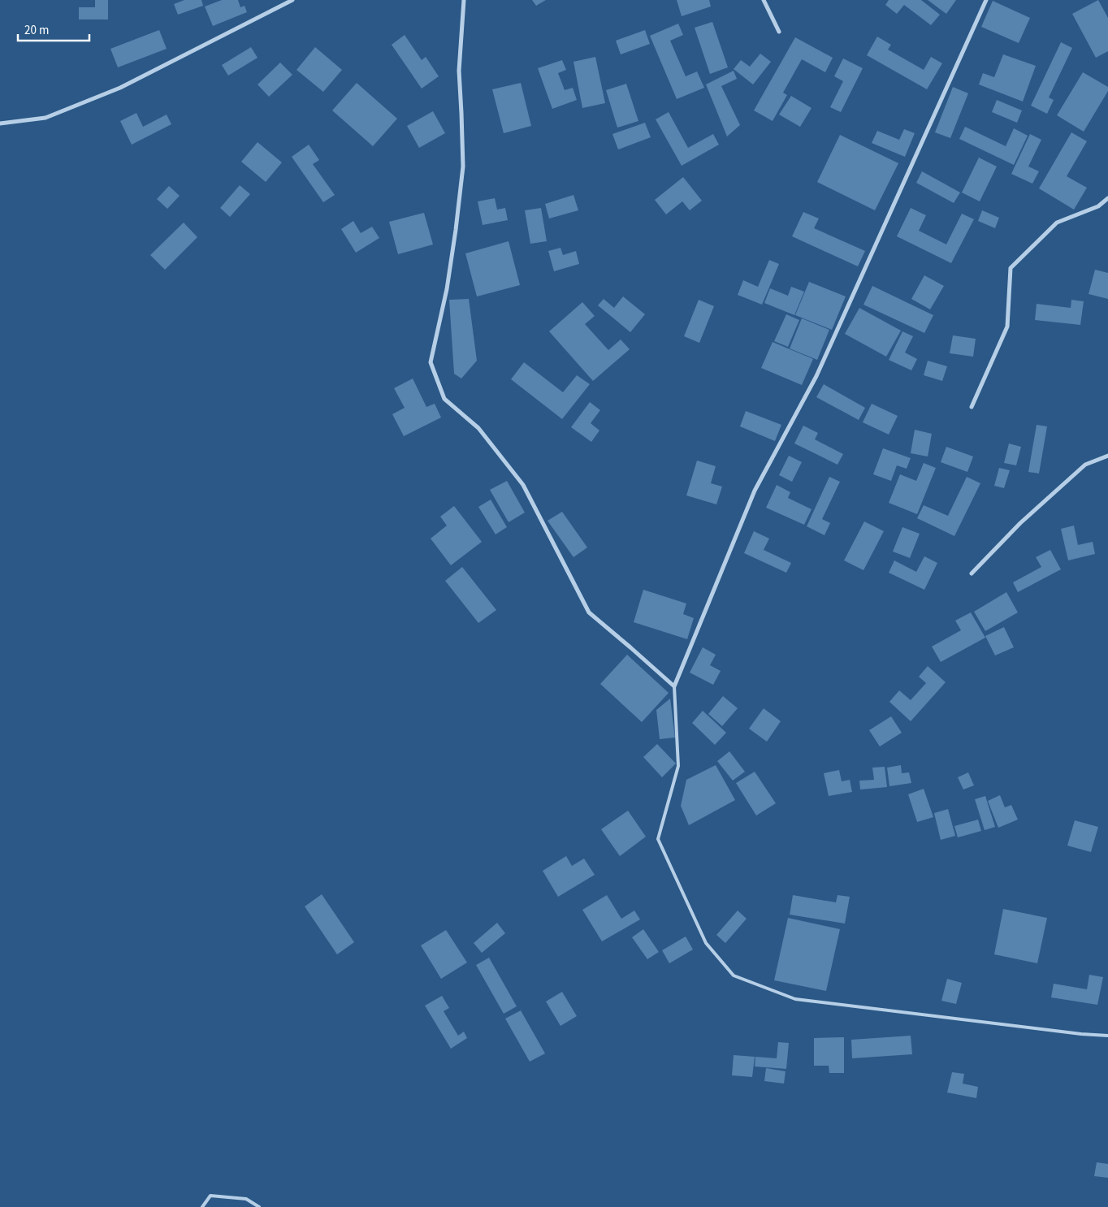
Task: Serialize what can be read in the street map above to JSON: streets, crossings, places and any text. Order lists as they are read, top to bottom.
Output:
{
  "scale_bar": "20 m"
}
